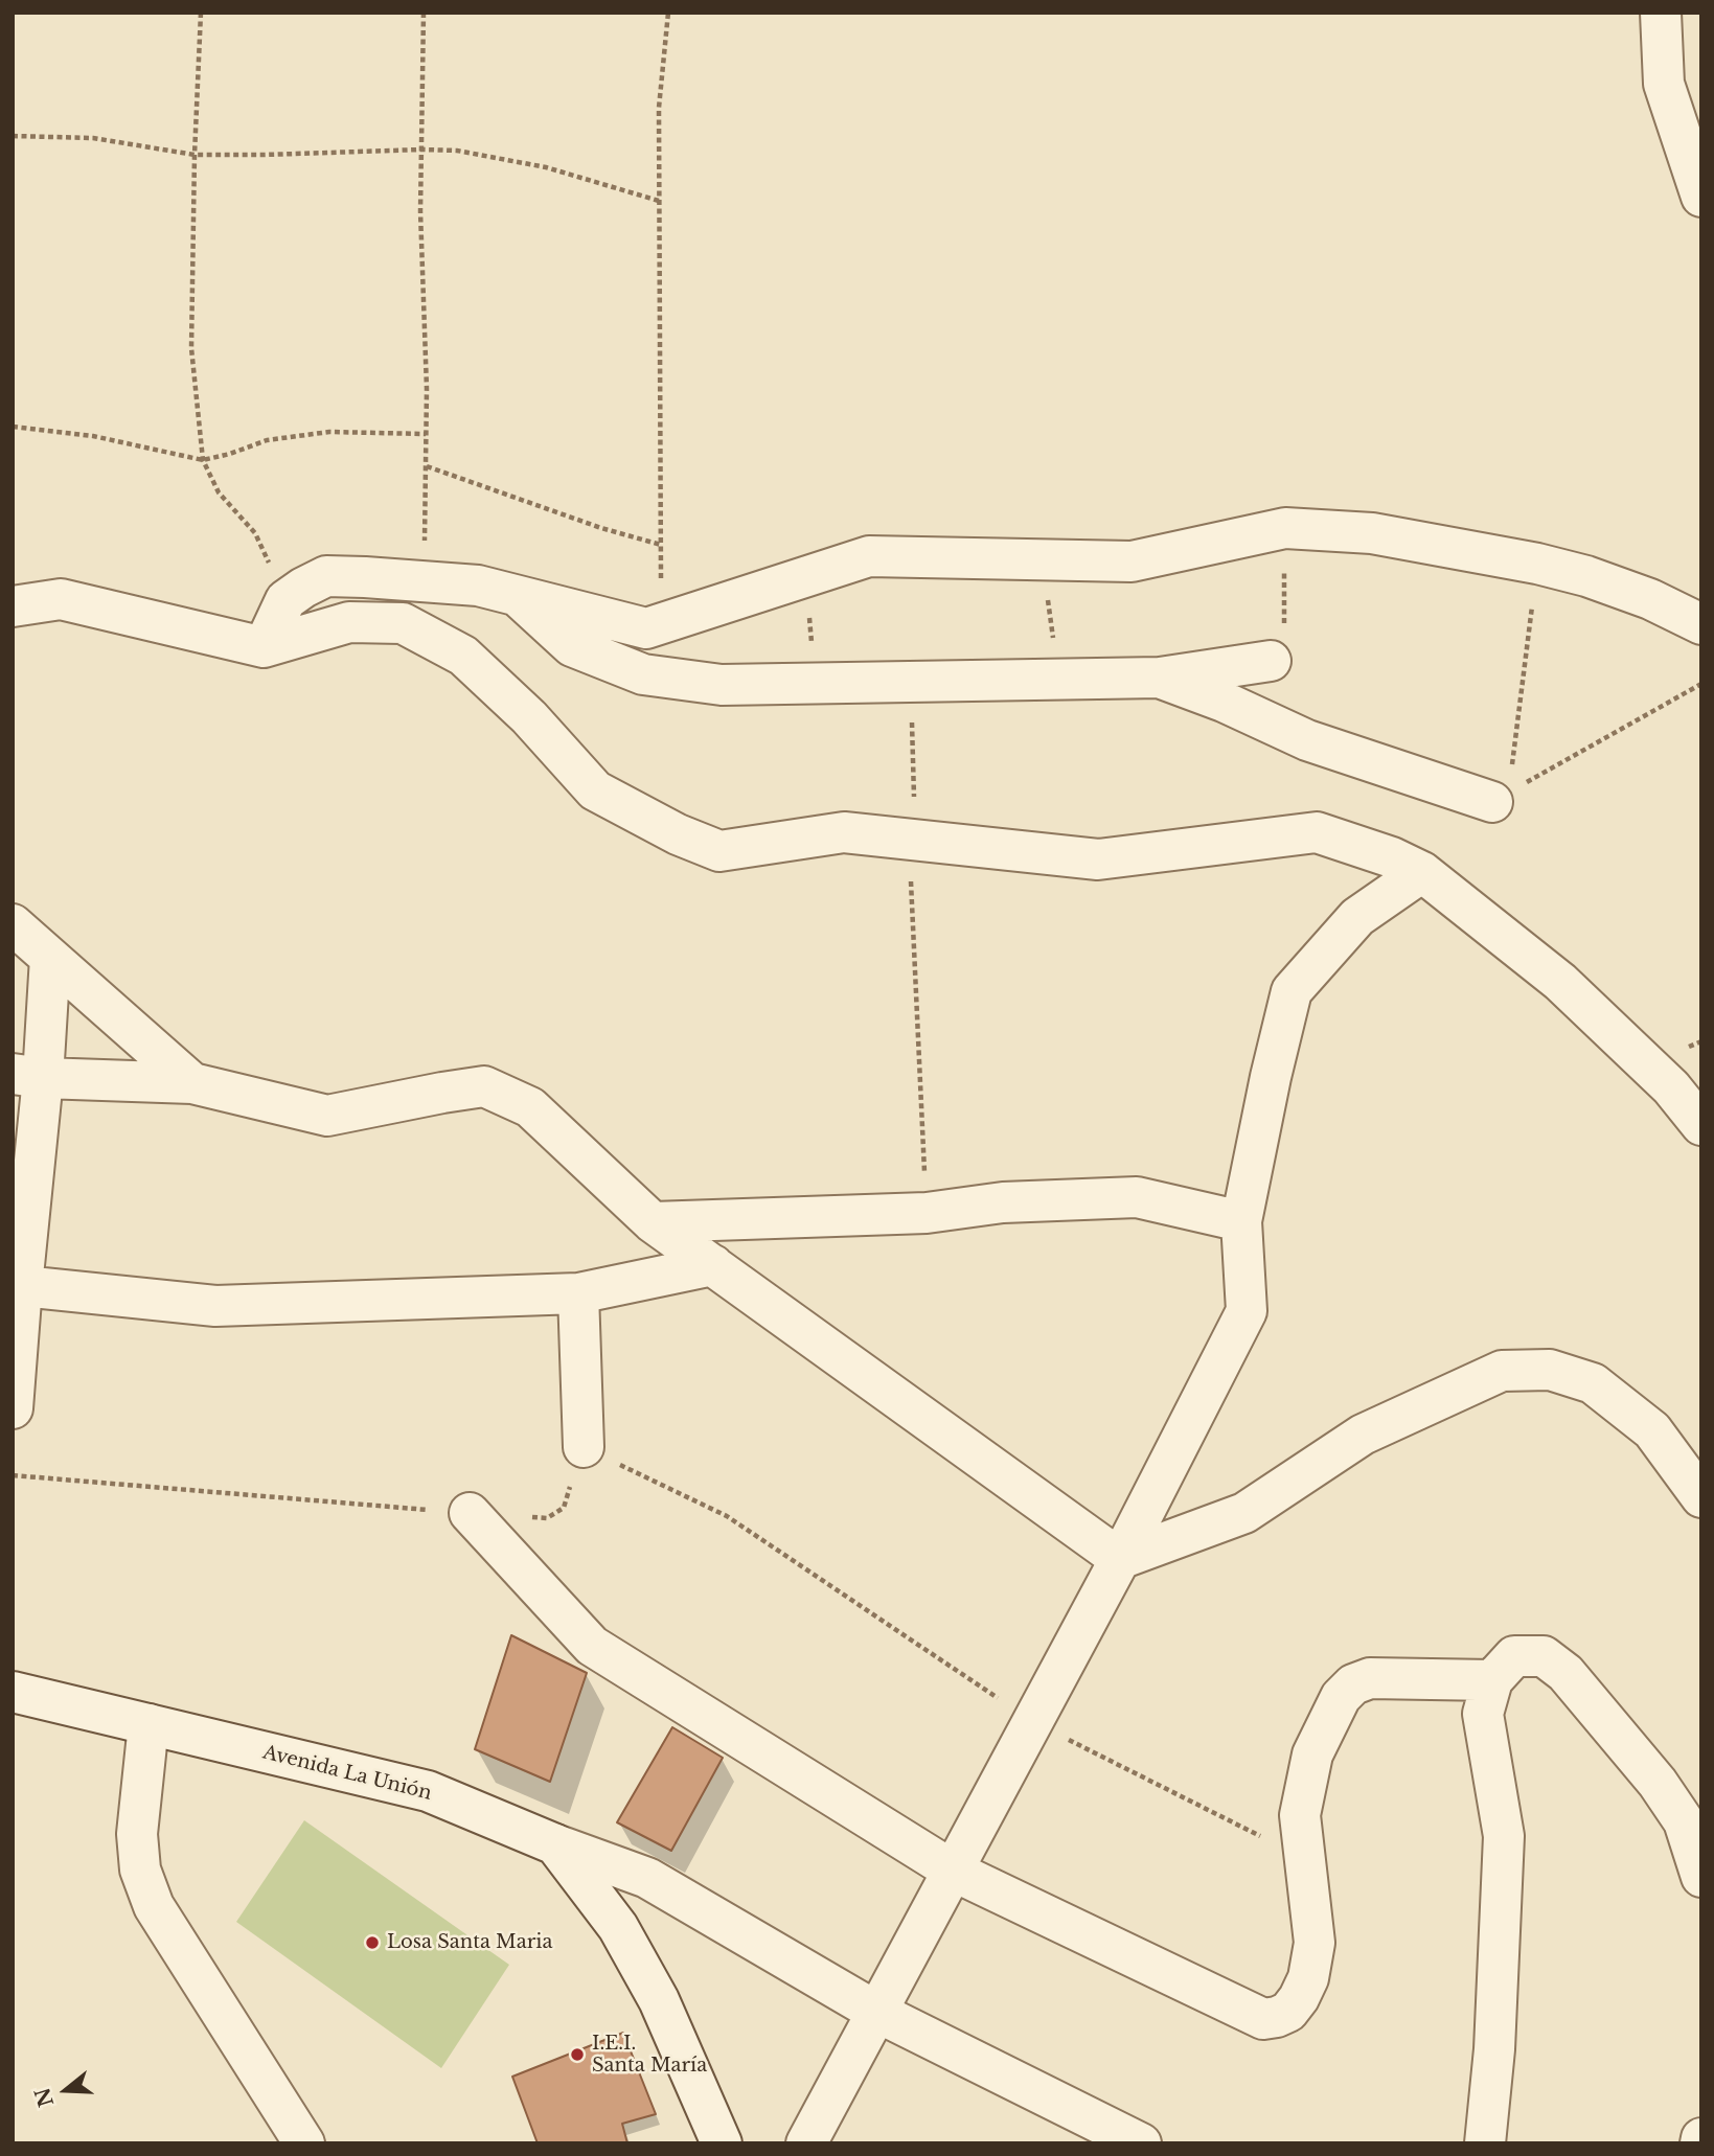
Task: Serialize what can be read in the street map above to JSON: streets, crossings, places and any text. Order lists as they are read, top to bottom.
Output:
{
  "streets": {
    "street": ["Avenida La Unión"]
  },
  "places": ["Losa Santa Maria", "I.E.I. Santa María"],
  "north": "left"
}
